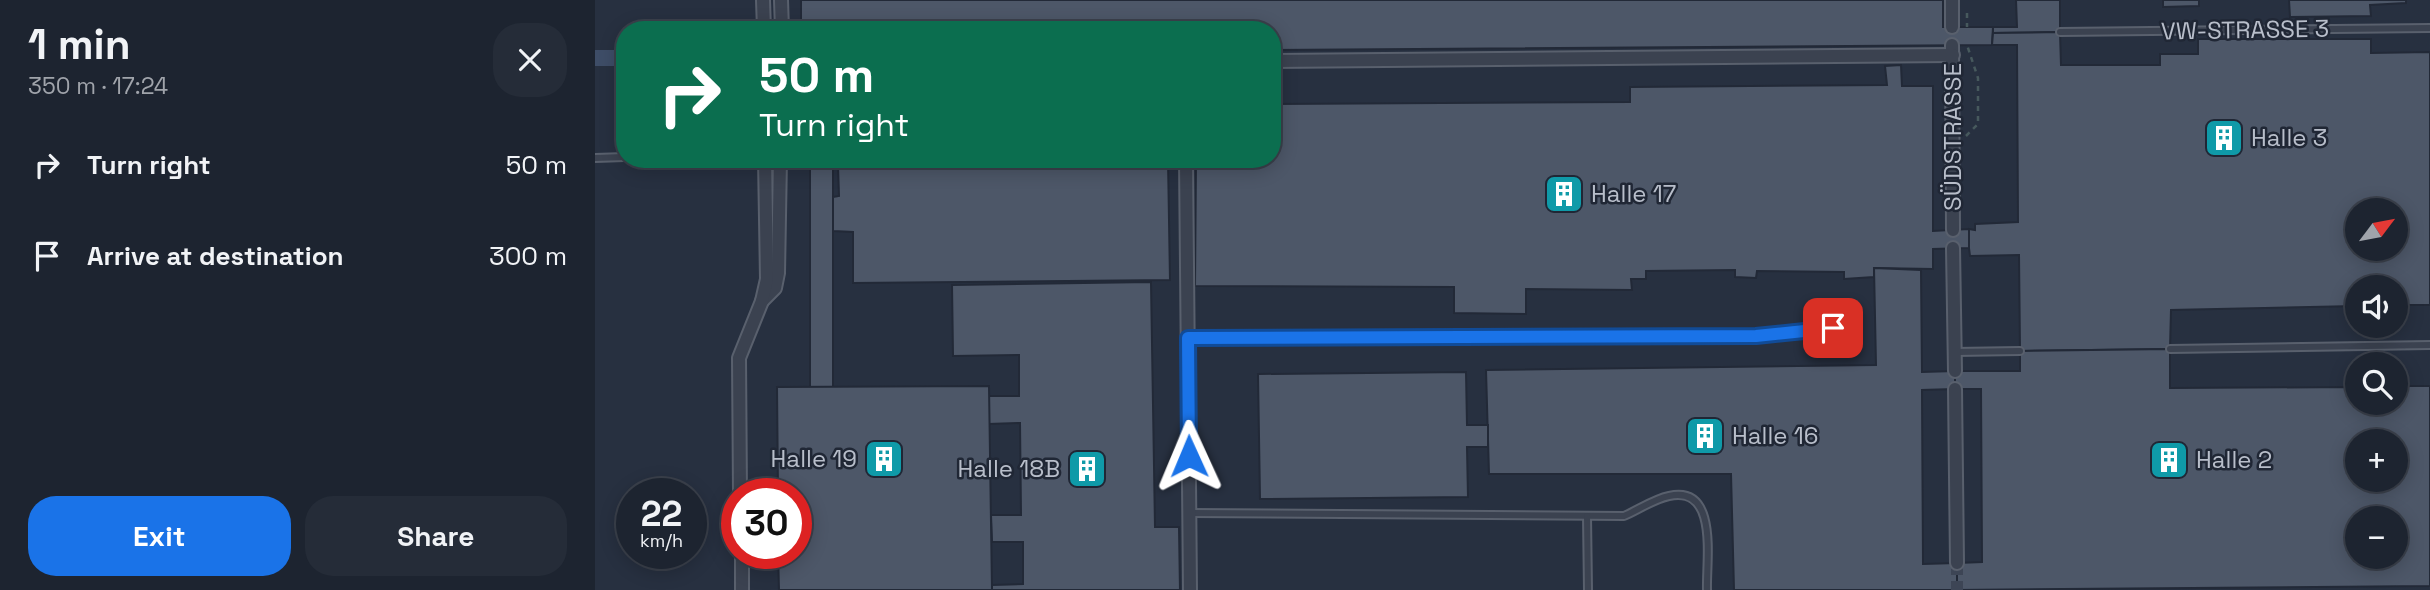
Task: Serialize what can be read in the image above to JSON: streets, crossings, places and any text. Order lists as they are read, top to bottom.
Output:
{
  "streets": {
    "street": ["SÜDSTRASSE"],
    "lane": ["VW-STRASSE 3"]
  },
  "places": {
    "building": [
      "Halle 3",
      "Halle 17",
      "Halle 16",
      "Halle 19",
      "Halle 2",
      "Halle 18B"
    ]
  },
  "north": "top right",
  "page": {
    "heading": ["1 min", "350 m · 17:24"],
    "turn": ["50 m", "Turn right"],
    "list": [
      {
        "name": "Turn right",
        "value": "50 m"
      },
      {
        "name": "Arrive at destination",
        "value": "300 m"
      }
    ],
    "map_buttons": ["+", "−"],
    "speed": "22 km/h",
    "limit": "30",
    "buttons": ["Exit", "Share"]
  }
}
